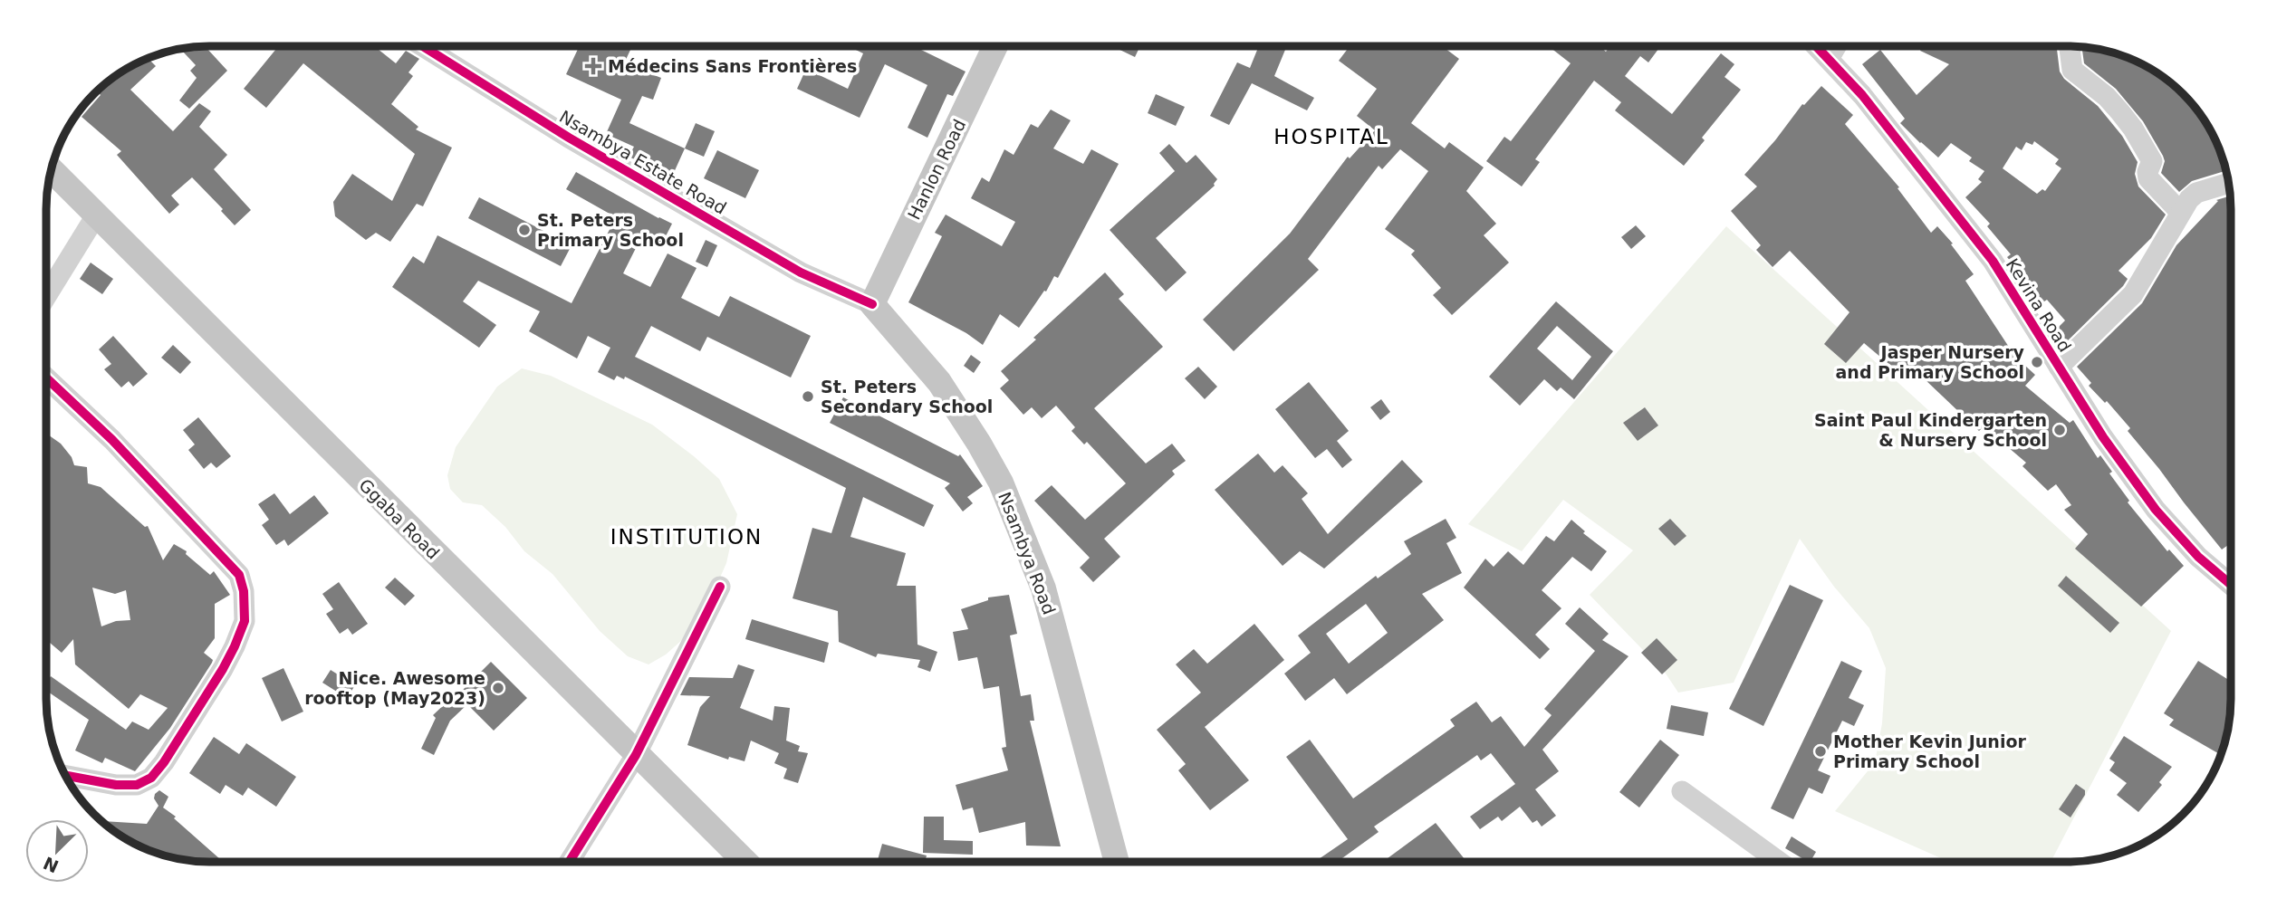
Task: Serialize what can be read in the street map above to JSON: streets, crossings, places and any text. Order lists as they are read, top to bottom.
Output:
{
  "streets": {
    "main road": ["Hanlon Road", "Ggaba Road", "Nsambya Road"],
    "street": ["Nsambya Estate Road", "Kevina Road"]
  },
  "crossings": [
    ["Nsambya Estate Road", "Hanlon Road"],
    ["Nsambya Estate Road", "Nsambya Road"],
    ["Hanlon Road", "Nsambya Road"]
  ],
  "districts": ["HOSPITAL", "INSTITUTION"],
  "places": {
    "health": ["Médecins Sans Frontières"],
    "other": [
      "St. Peters Primary School",
      "Jasper Nursery and Primary School",
      "St. Peters Secondary School",
      "Saint Paul Kindergarten & Nursery School",
      "Nice. Awesome rooftop (May2023)",
      "Mother Kevin Junior Primary School"
    ]
  },
  "north": "bottom left"
}
